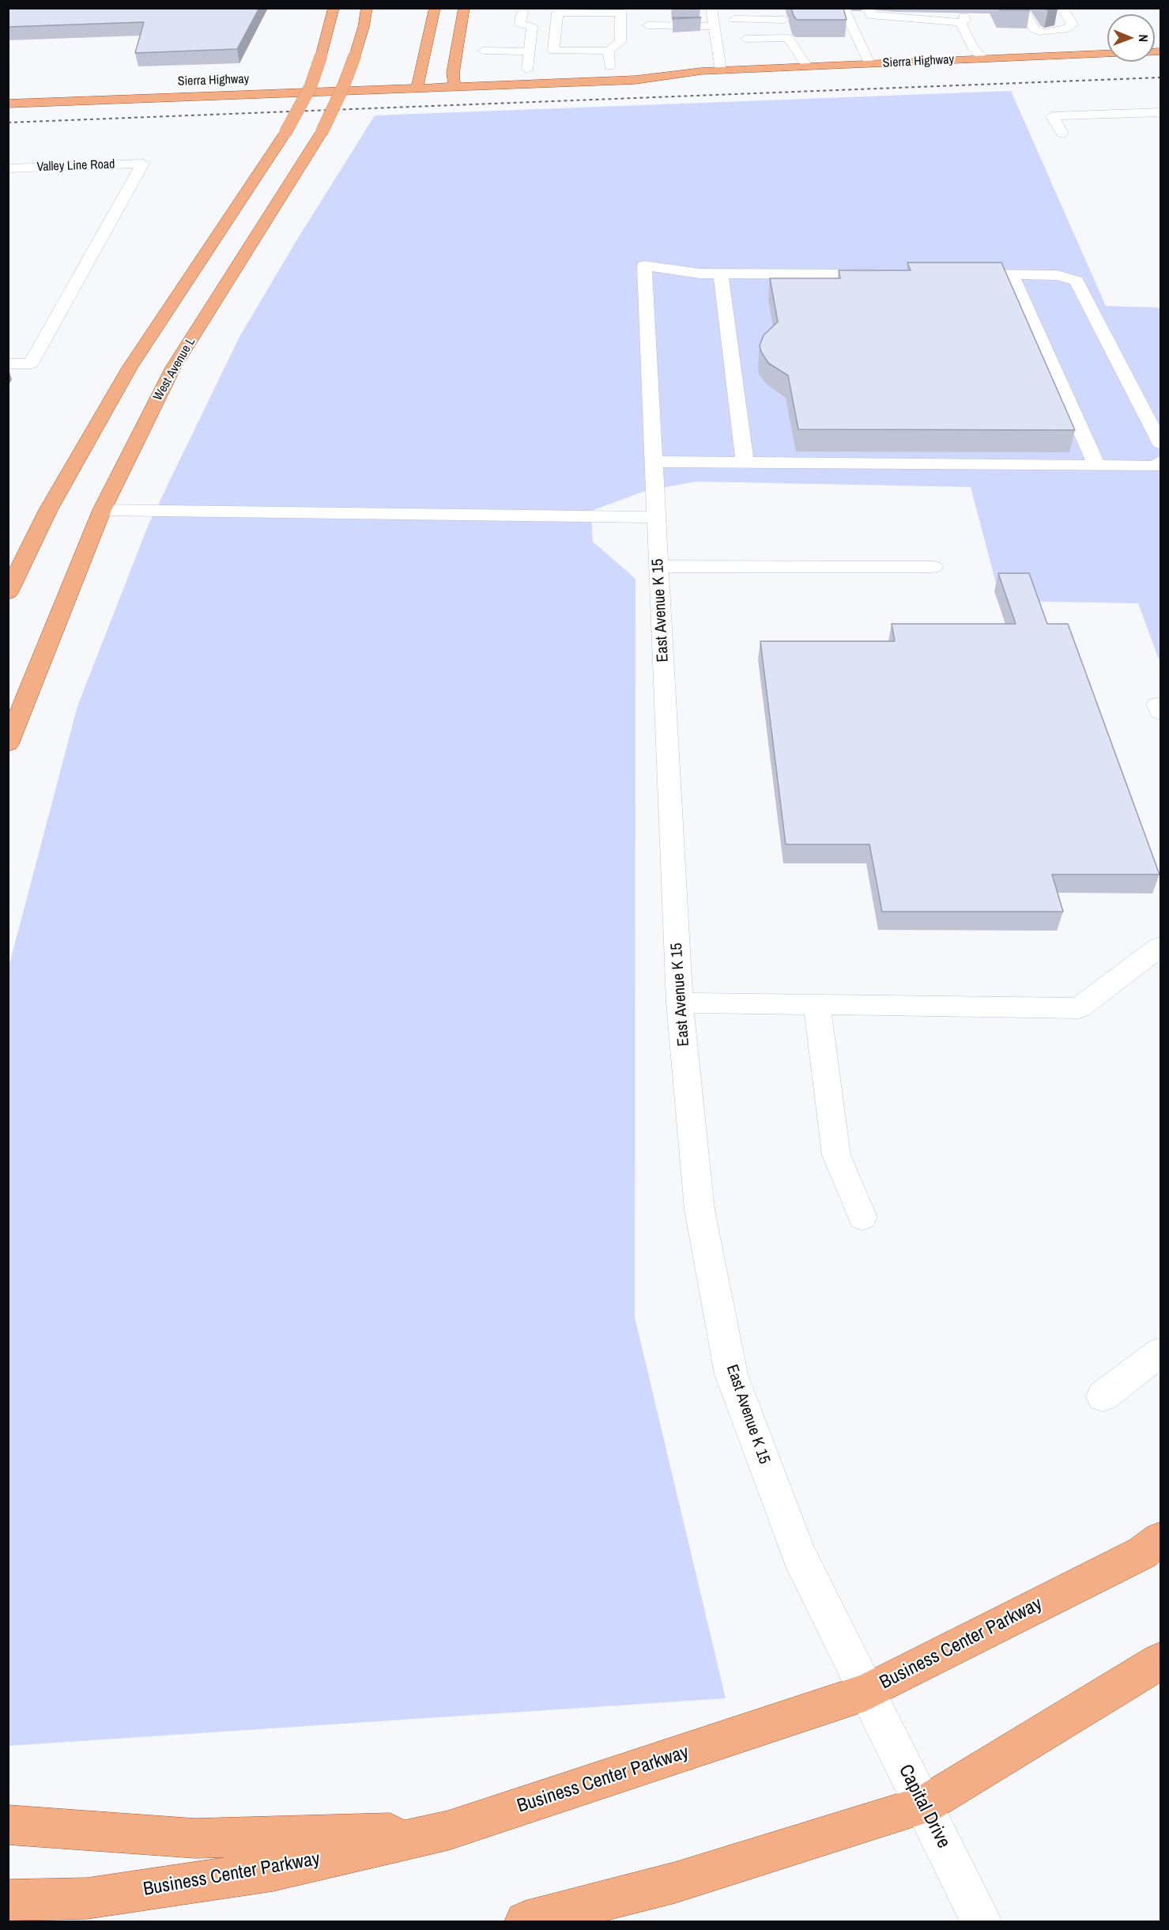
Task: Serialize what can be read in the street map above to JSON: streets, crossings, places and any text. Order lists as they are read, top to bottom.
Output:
{
  "streets": {
    "main road": ["Sierra Highway", "West Avenue L", "Business Center Parkway"],
    "street": ["Valley Line Road", "East Avenue K 15", "Capital Drive"]
  },
  "crossings": [
    ["East Avenue K 15", "Business Center Parkway"],
    ["East Avenue K 15", "Capital Drive"],
    ["Business Center Parkway", "Capital Drive"]
  ],
  "north": "right"
}
